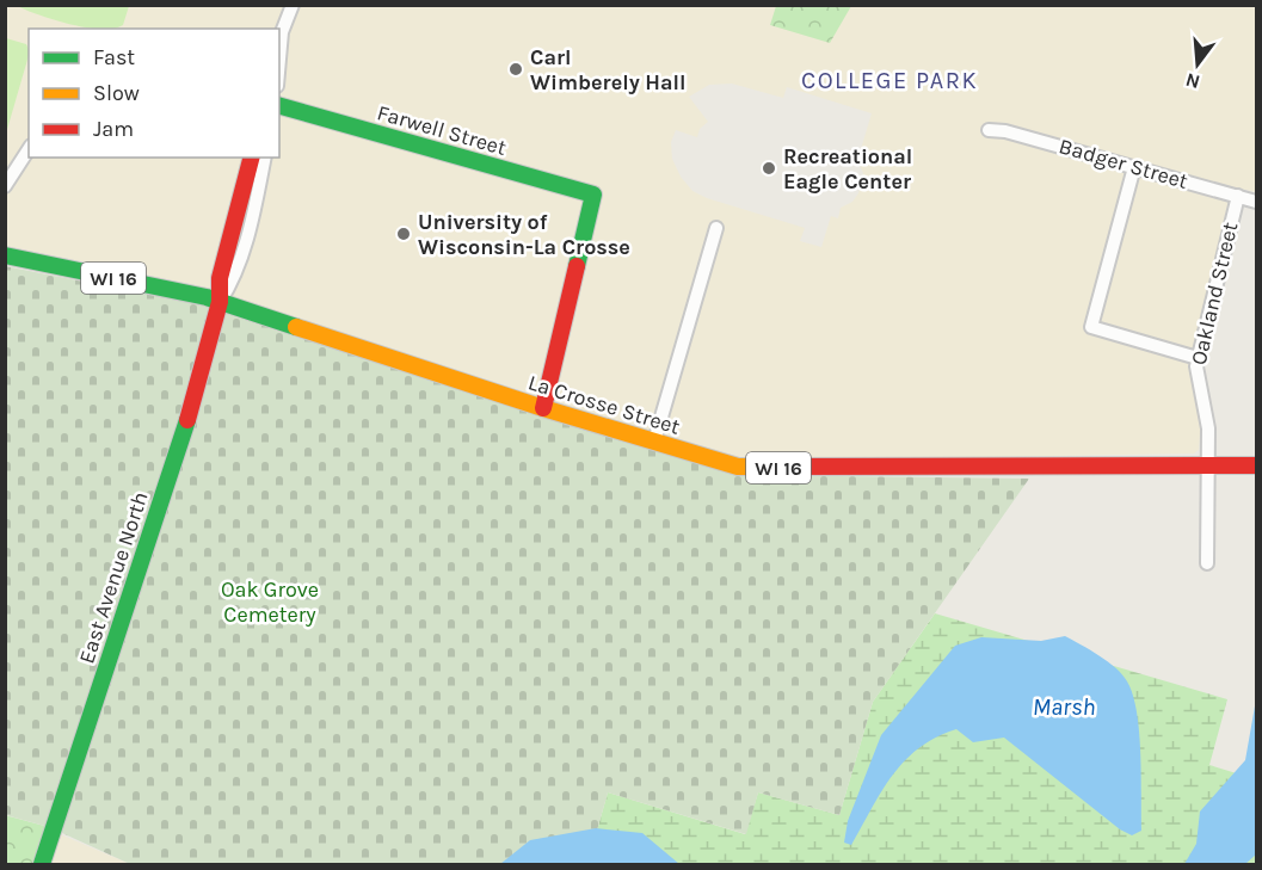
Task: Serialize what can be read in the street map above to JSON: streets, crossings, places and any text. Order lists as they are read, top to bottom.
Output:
{
  "streets": {
    "street": [
      "Farwell Street",
      "Badger Street",
      "WI 16",
      "Oakland Street",
      "La Crosse Street",
      "East Avenue North"
    ]
  },
  "crossings": [
    ["Farwell Street", "La Crosse Street"],
    ["Badger Street", "Oakland Street"],
    ["WI 16", "Oakland Street"],
    ["WI 16", "La Crosse Street"],
    ["Oakland Street", "La Crosse Street"],
    ["La Crosse Street", "East Avenue North"]
  ],
  "districts": ["COLLEGE PARK"],
  "water": ["Marsh"],
  "parks": ["Oak Grove Cemetery"],
  "places": ["Carl Wimberely Hall", "Recreational Eagle Center", "University of Wisconsin-La Crosse"],
  "legend": ["Fast", "Slow", "Jam"],
  "north": "bottom"
}
